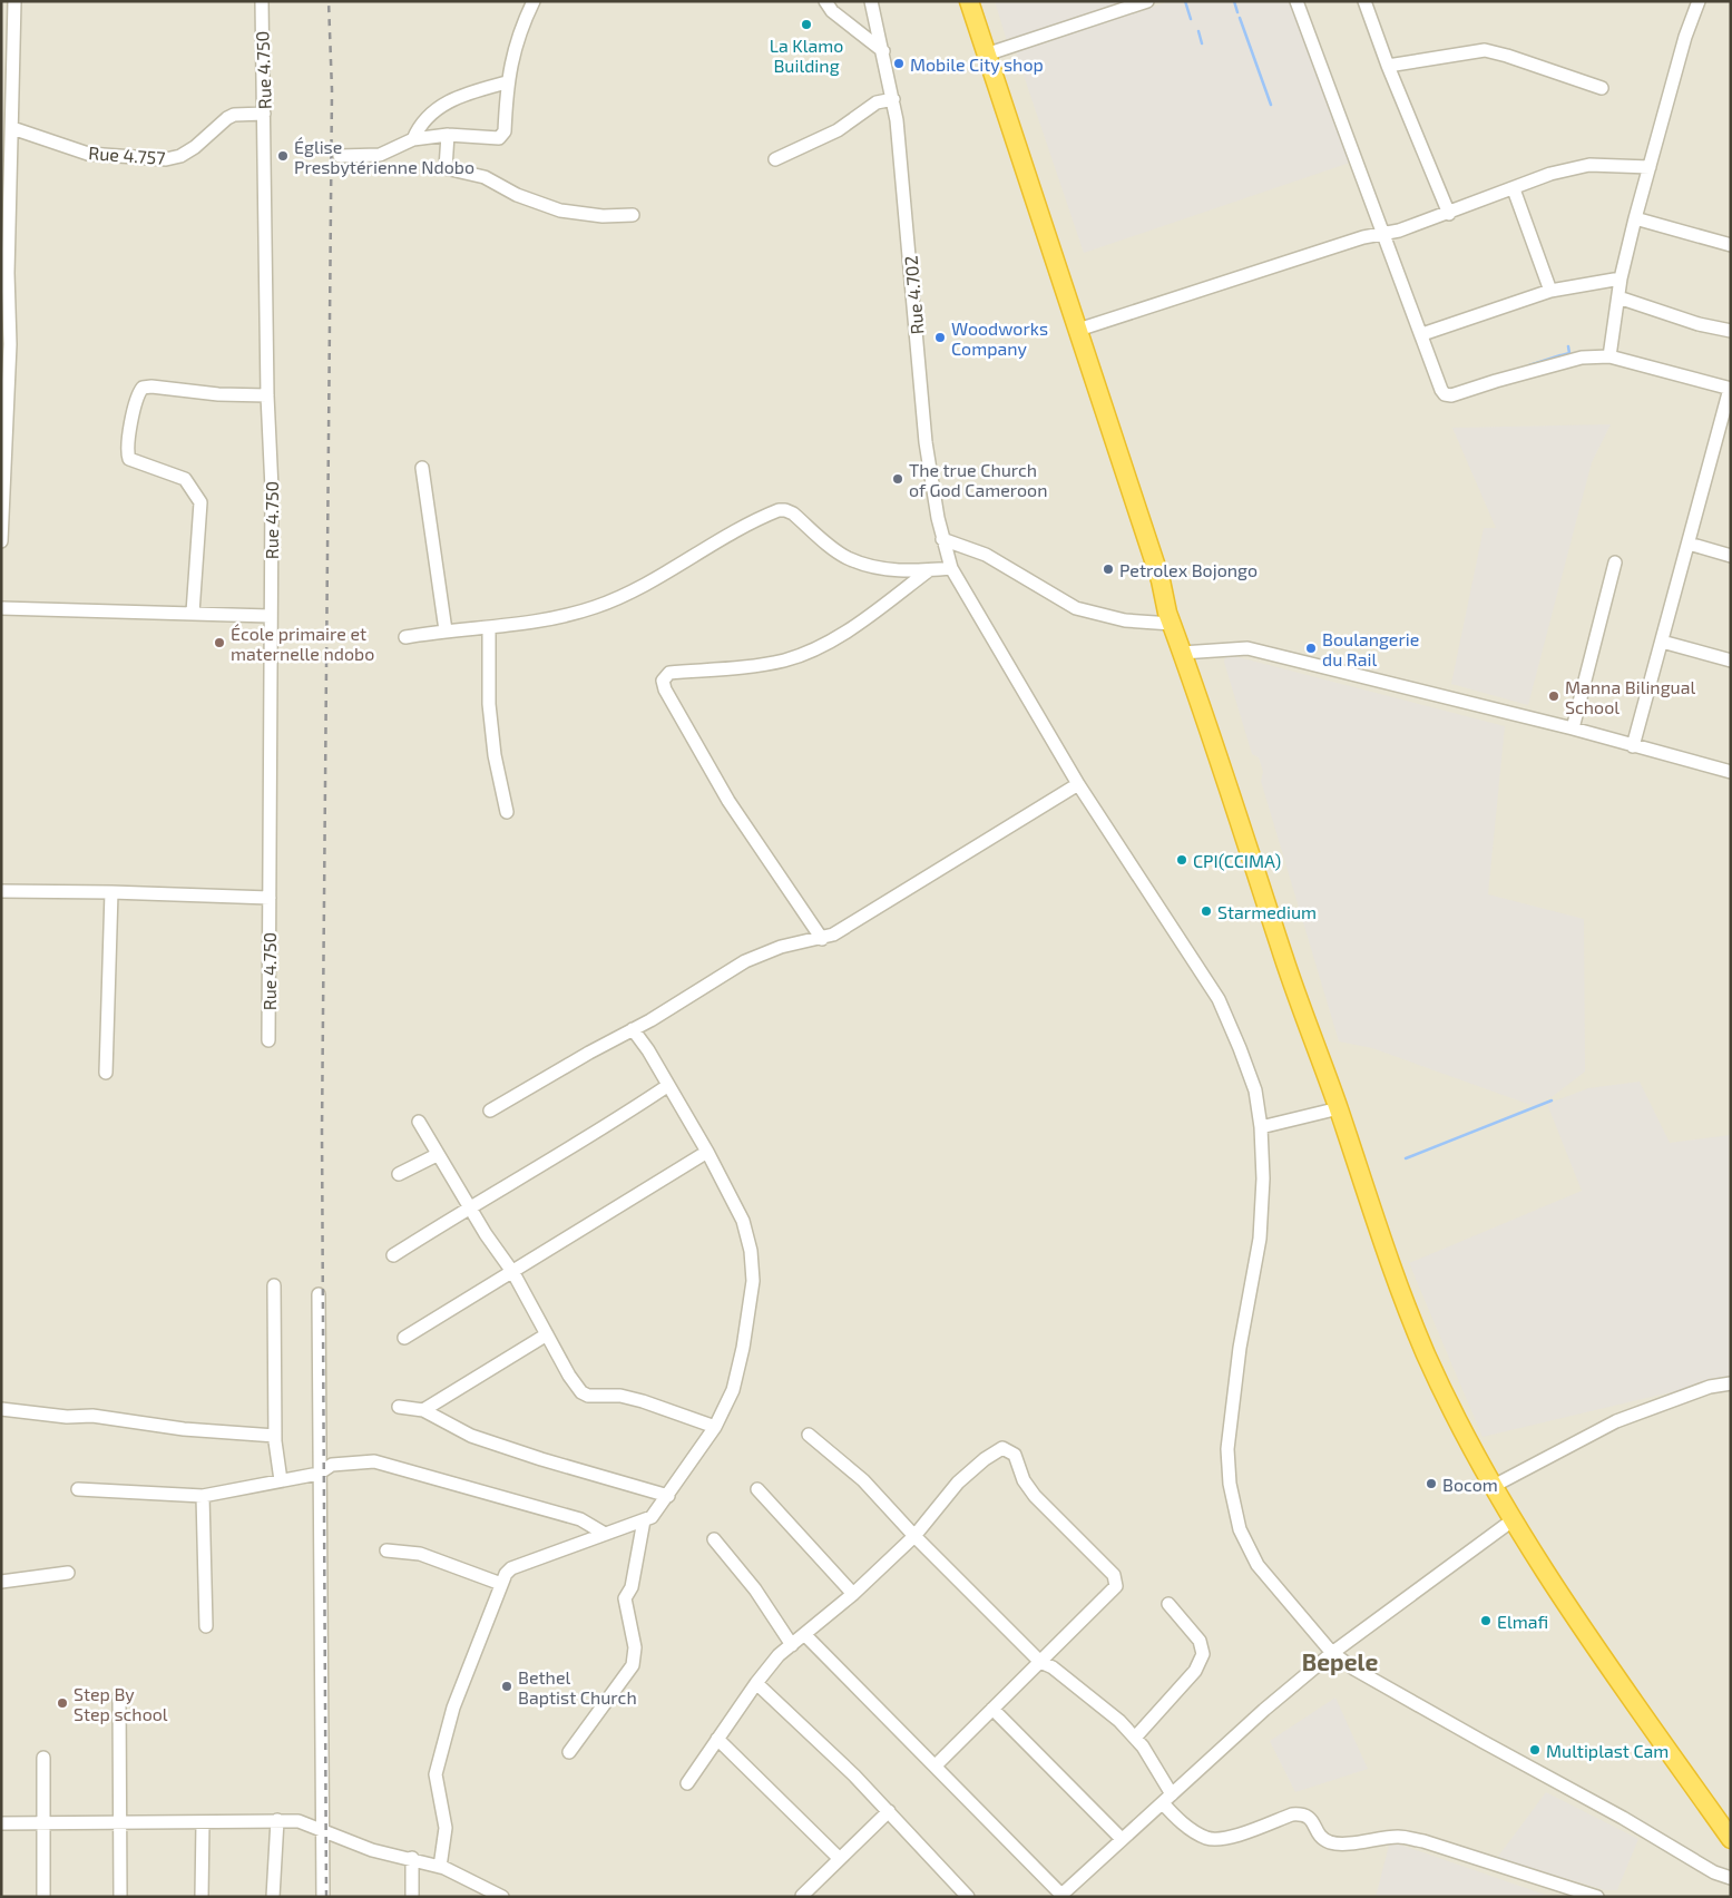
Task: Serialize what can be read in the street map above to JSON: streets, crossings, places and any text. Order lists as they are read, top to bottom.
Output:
{
  "streets": {
    "street": ["Rue 4.750", "Rue 4.757", "Rue 4.702"]
  },
  "crossings": [
    ["Rue 4.750", "Rue 4.757"]
  ],
  "districts": ["Bepele"],
  "places": [
    "La Klamo Building",
    "Mobile City shop",
    "Église Presbytérienne Ndobo",
    "Woodworks Company",
    "The true Church of God Cameroon",
    "Petrolex Bojongo",
    "École primaire et maternelle ndobo",
    "Boulangerie du Rail",
    "Manna Bilingual School",
    "CPI(CCIMA)",
    "Starmedium",
    "Bocom",
    "Elmafi",
    "Bethel Baptist Church",
    "Step By Step school",
    "Multiplast Cam"
  ]
}
